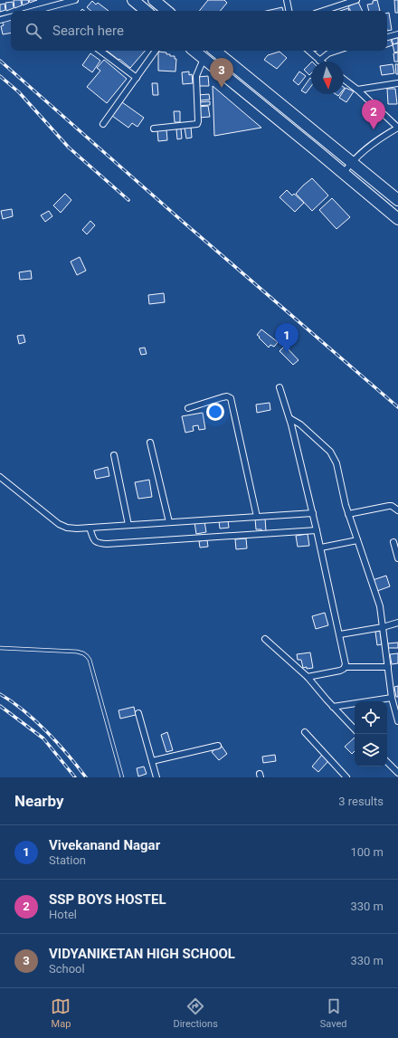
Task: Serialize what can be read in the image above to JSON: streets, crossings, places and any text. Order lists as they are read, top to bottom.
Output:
{
  "north": "bottom",
  "page": {
    "search": "Search here",
    "pins": ["3", "2", "1"],
    "heading": ["Nearby", "3 results"],
    "list": [
      {
        "mark": "1",
        "name": "Vivekanand Nagar",
        "note": "Station",
        "value": "100 m"
      },
      {
        "mark": "2",
        "name": "SSP BOYS HOSTEL",
        "note": "Hotel",
        "value": "330 m"
      },
      {
        "mark": "3",
        "name": "VIDYANIKETAN HIGH SCHOOL",
        "note": "School",
        "value": "330 m"
      }
    ],
    "nav": ["Map", "Directions", "Saved"]
  }
}
